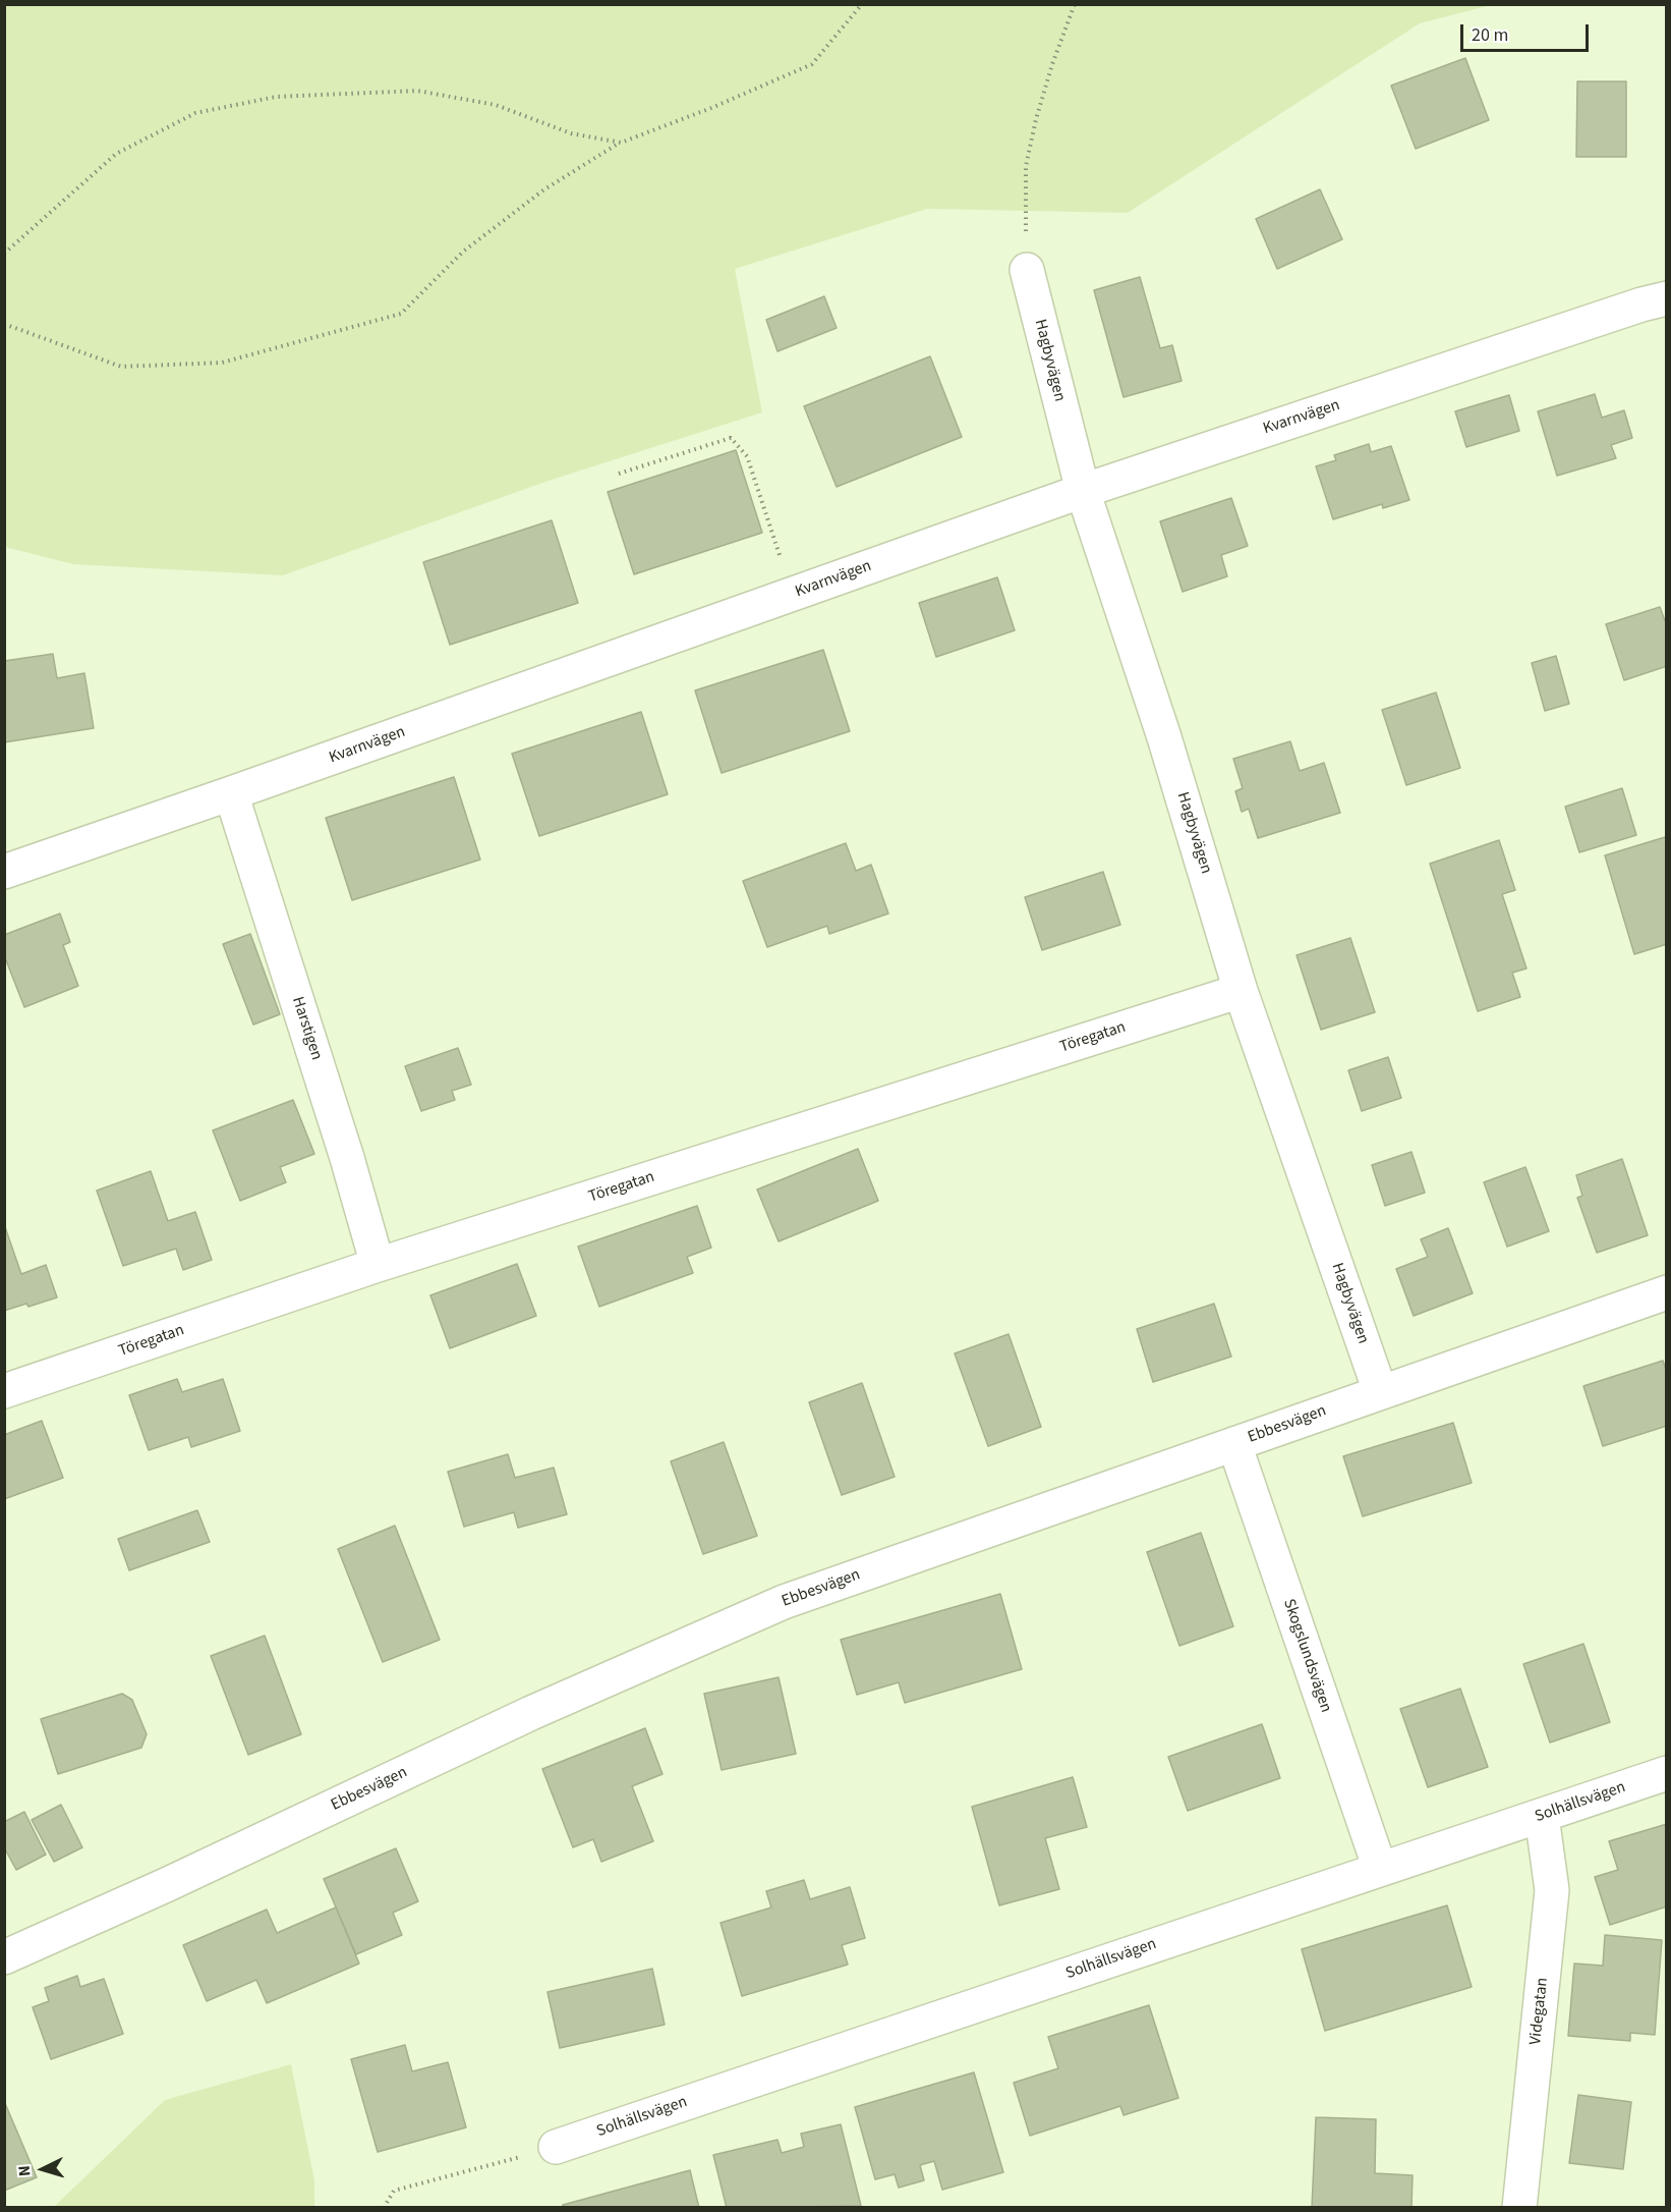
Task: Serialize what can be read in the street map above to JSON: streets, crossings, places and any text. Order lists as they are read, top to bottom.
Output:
{
  "streets": {
    "street": [
      "Hagbyvägen",
      "Kvarnvägen",
      "Harstigen",
      "Töregatan",
      "Ebbesvägen",
      "Skogslundsvägen",
      "Solhällsvägen",
      "Videgatan"
    ]
  },
  "crossings": [
    ["Hagbyvägen", "Kvarnvägen"],
    ["Hagbyvägen", "Töregatan"],
    ["Hagbyvägen", "Ebbesvägen"],
    ["Kvarnvägen", "Harstigen"],
    ["Harstigen", "Töregatan"],
    ["Ebbesvägen", "Skogslundsvägen"],
    ["Skogslundsvägen", "Solhällsvägen"],
    ["Solhällsvägen", "Videgatan"]
  ],
  "scale_bar": "20 m",
  "north": "left"
}
